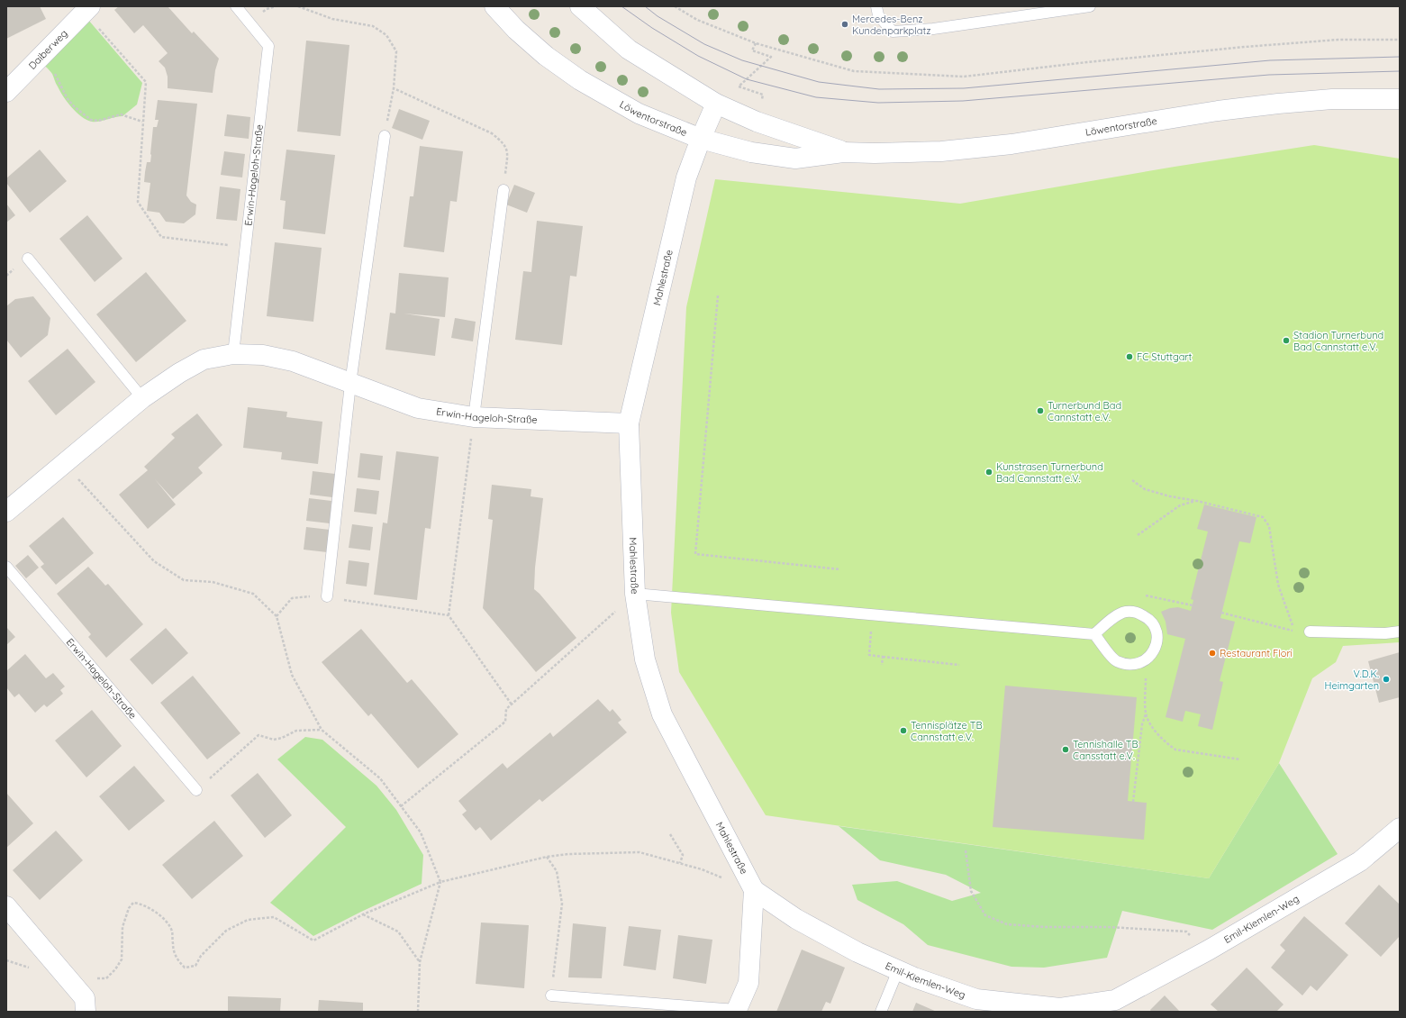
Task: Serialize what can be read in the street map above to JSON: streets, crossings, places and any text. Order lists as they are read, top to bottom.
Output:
{
  "streets": {
    "street": [
      "Daiberweg",
      "Löwentorstraße",
      "Erwin-Hageloh-Straße",
      "Mahlestraße",
      "Emil-Kiemlen-Weg"
    ]
  },
  "crossings": [
    ["Löwentorstraße", "Mahlestraße"],
    ["Erwin-Hageloh-Straße", "Mahlestraße"],
    ["Mahlestraße", "Emil-Kiemlen-Weg"]
  ],
  "places": [
    "Mercedes-Benz Kundenparkplatz",
    "Stadion Turnerbund Bad Cannstatt e.V.",
    "FC Stuttgart",
    "Turnerbund Bad Cannstatt e.V.",
    "Kunstrasen Turnerbund Bad Cannstatt e.V.",
    "Restaurant Flori",
    "V.D.K. Heimgarten",
    "Tennisplätze TB Cannstatt e.V.",
    "Tennishalle TB Cansstatt e.V."
  ]
}
